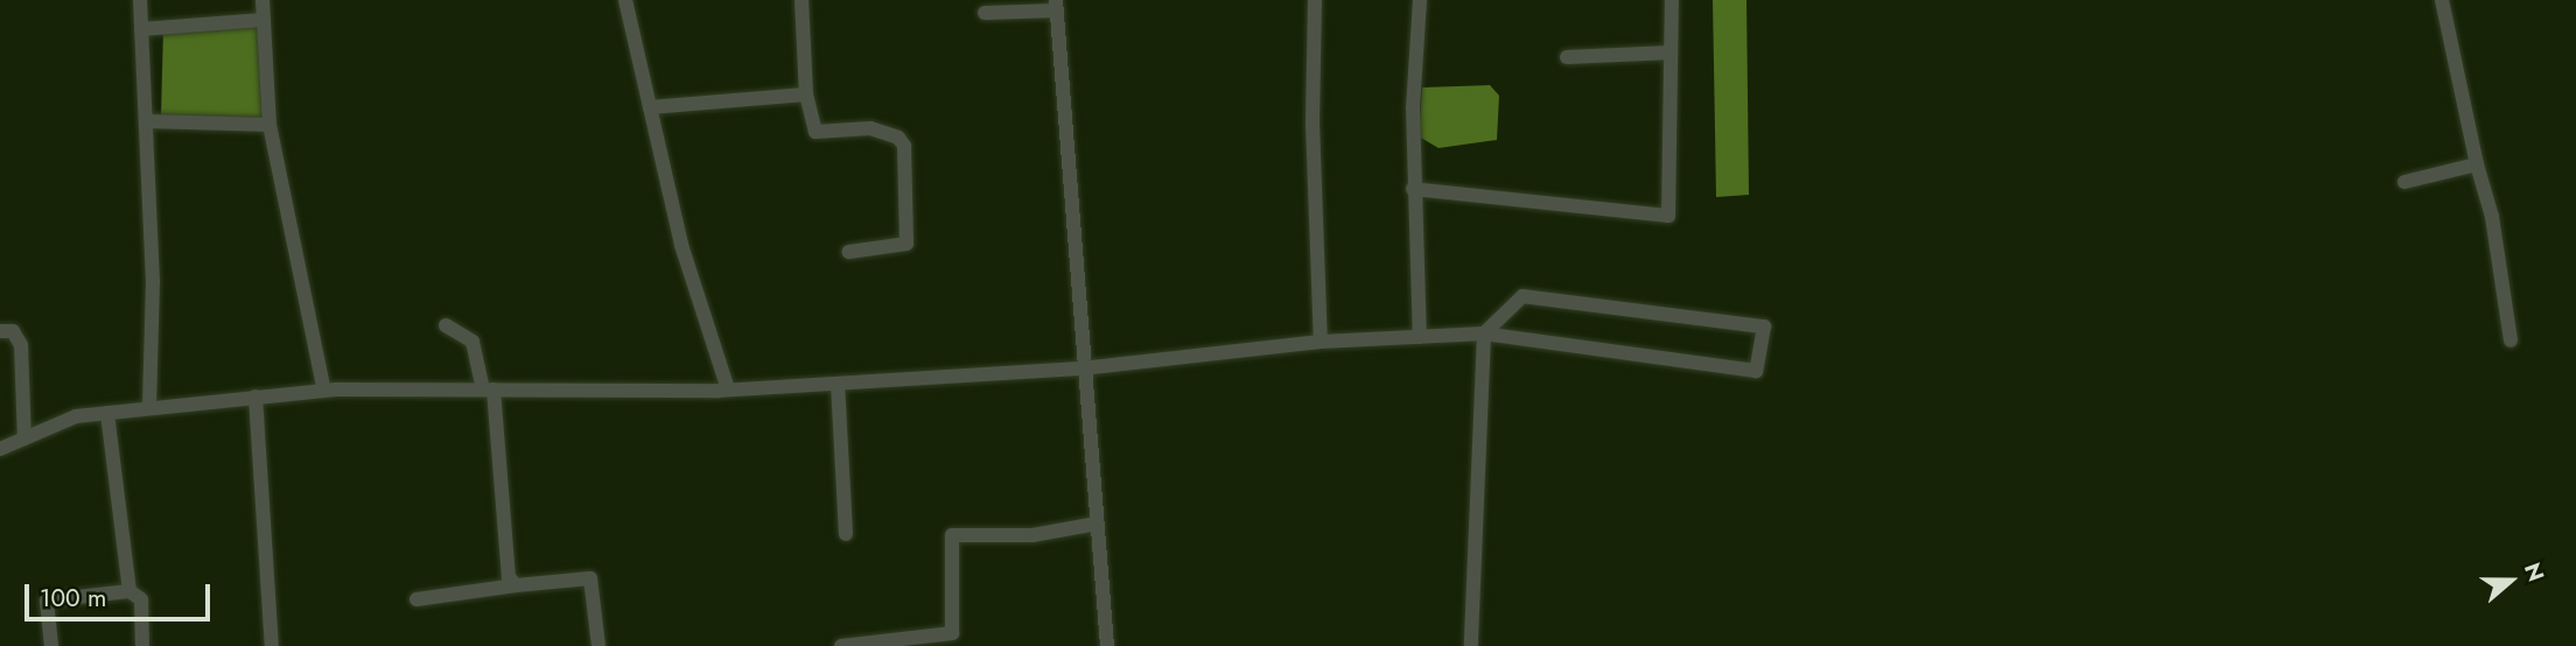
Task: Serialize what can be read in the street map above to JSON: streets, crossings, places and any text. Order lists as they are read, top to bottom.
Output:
{
  "scale_bar": "100 m",
  "north": "right"
}
